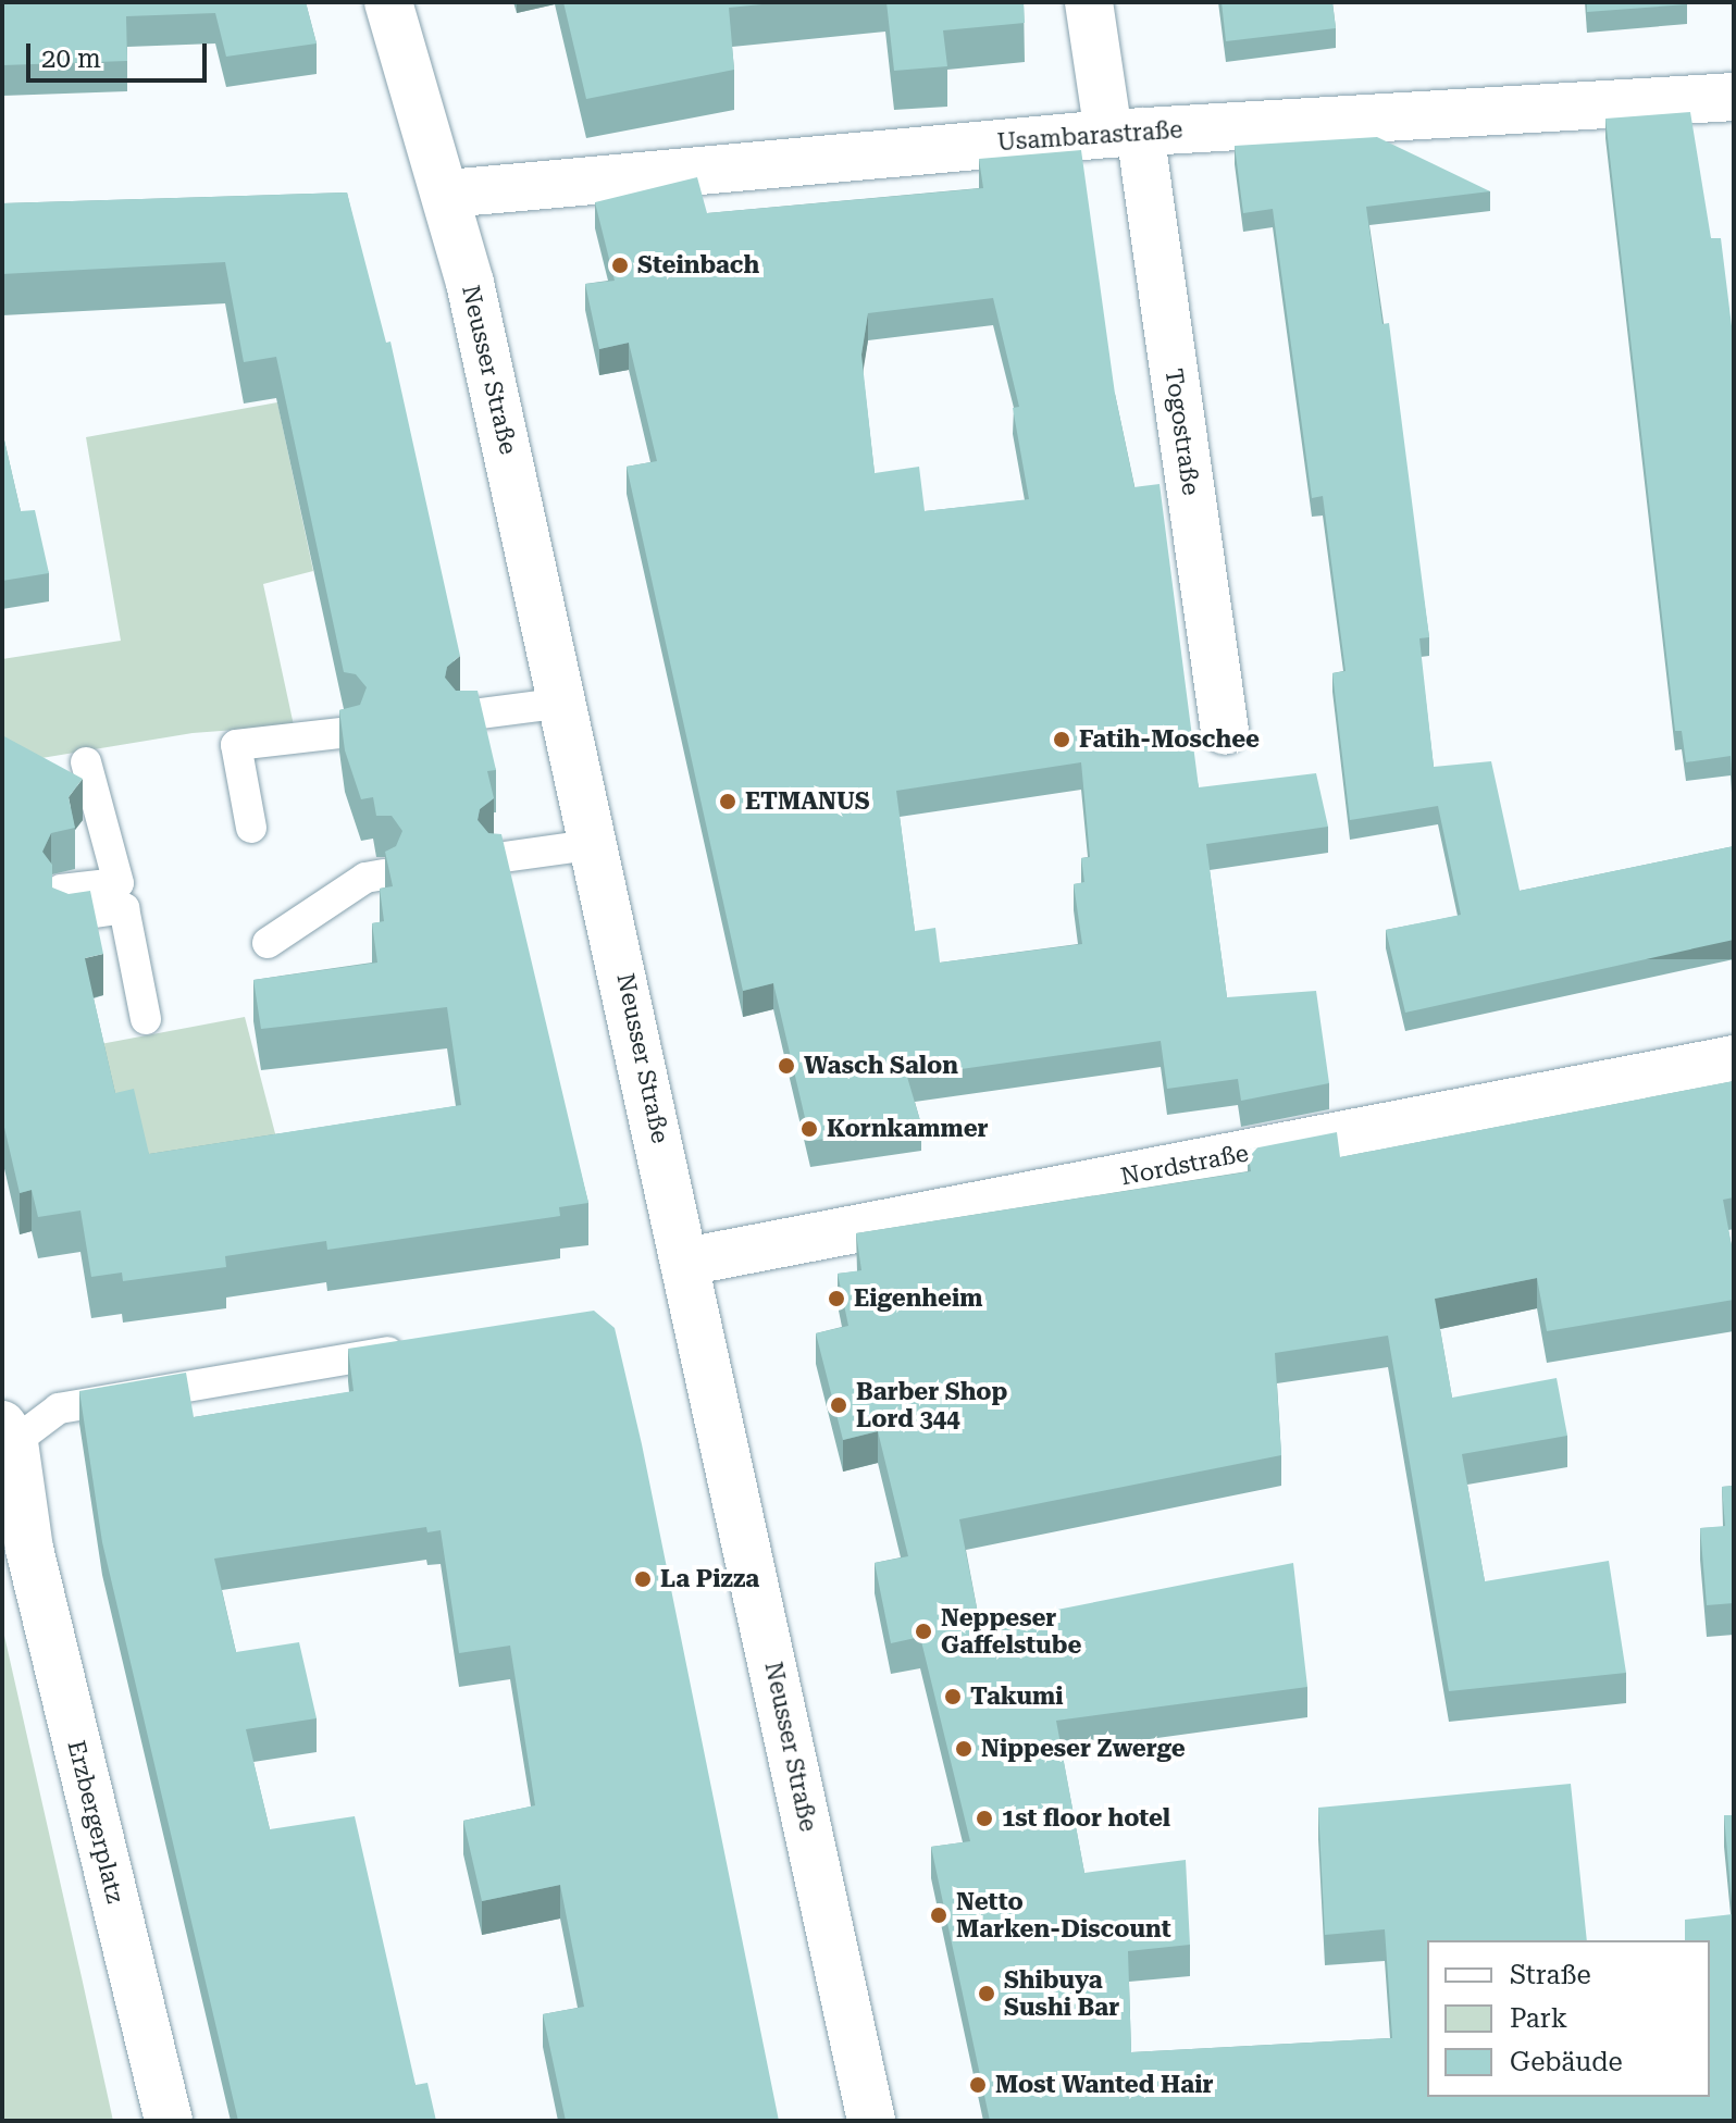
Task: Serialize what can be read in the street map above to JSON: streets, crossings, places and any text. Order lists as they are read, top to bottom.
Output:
{
  "streets": {
    "street": [
      "Usambarastraße",
      "Neusser Straße",
      "Togostraße",
      "Nordstraße",
      "Erzbergerplatz"
    ]
  },
  "crossings": [
    ["Usambarastraße", "Neusser Straße"],
    ["Usambarastraße", "Togostraße"],
    ["Neusser Straße", "Nordstraße"]
  ],
  "places": [
    "Steinbach",
    "Fatih-Moschee",
    "ETMANUS",
    "Wasch Salon",
    "Kornkammer",
    "Eigenheim",
    "Barber Shop Lord 344",
    "La Pizza",
    "Neppeser Gaffelstube",
    "Takumi",
    "Nippeser Zwerge",
    "1st floor hotel",
    "Netto Marken-Discount",
    "Shibuya Sushi Bar",
    "Most Wanted Hair"
  ],
  "legend": ["Straße", "Park", "Gebäude"],
  "scale_bar": "20 m"
}
